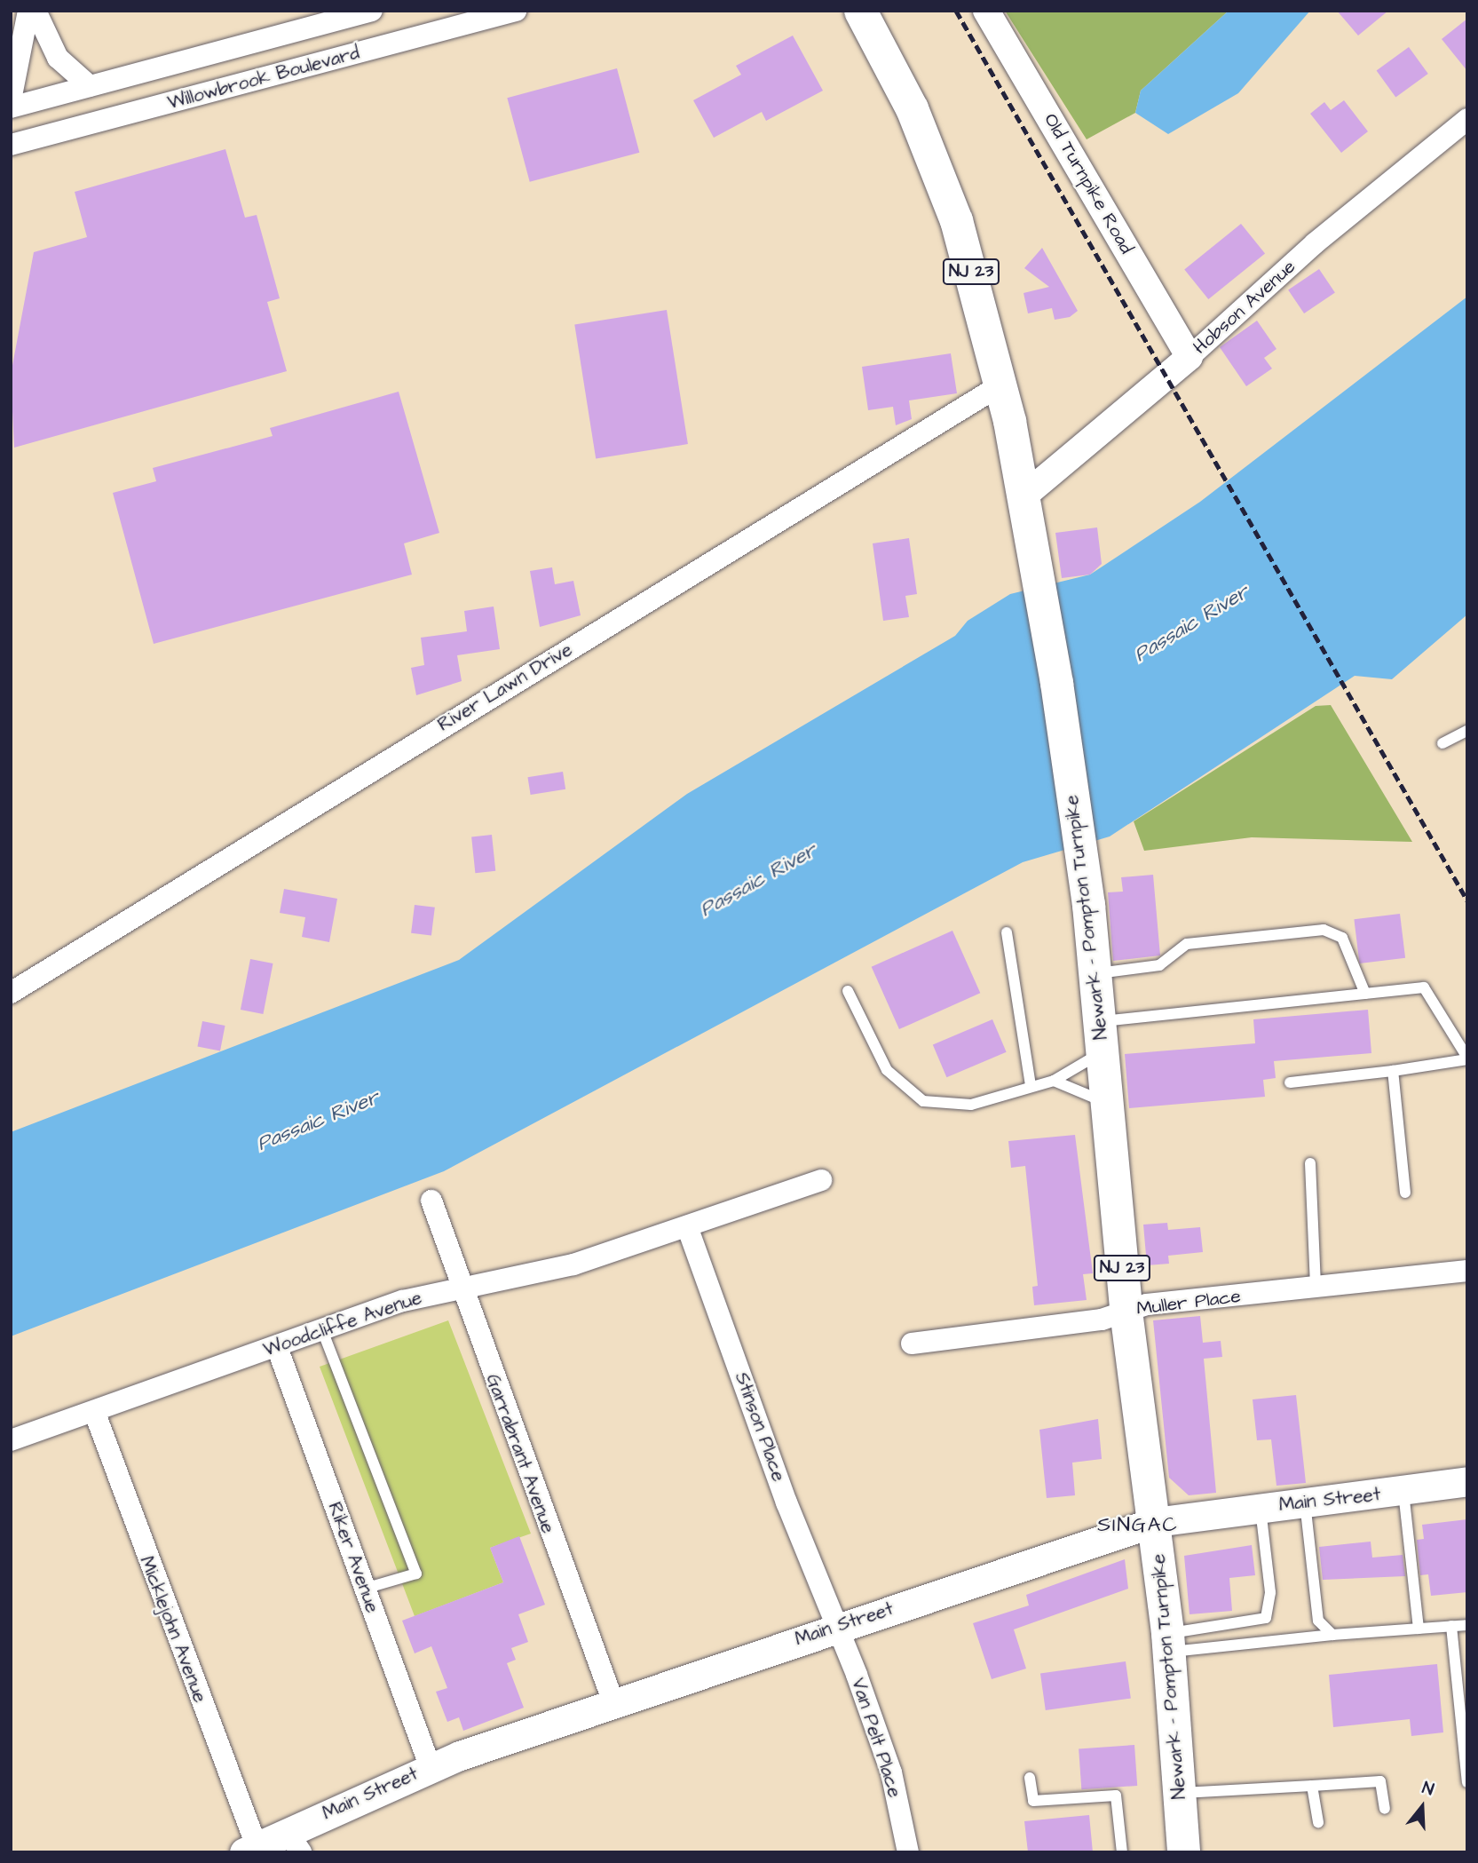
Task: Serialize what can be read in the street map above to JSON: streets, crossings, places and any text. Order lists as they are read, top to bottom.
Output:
{
  "streets": {
    "main road": ["NJ 23", "Newark - Pompton Turnpike", "Main Street"],
    "street": [
      "Willowbrook Boulevard",
      "Old Turnpike Road",
      "Hobson Avenue",
      "River Lawn Drive",
      "Muller Place",
      "Woodcliffe Avenue",
      "Stinson Place",
      "Garrabrant Avenue",
      "Riker Avenue",
      "Micklejohn Avenue",
      "Van Pelt Place"
    ]
  },
  "crossings": [
    ["Old Turnpike Road", "Hobson Avenue"],
    ["Hobson Avenue", "Newark - Pompton Turnpike"],
    ["River Lawn Drive", "Newark - Pompton Turnpike"],
    ["Newark - Pompton Turnpike", "Muller Place"],
    ["Newark - Pompton Turnpike", "Main Street"],
    ["Woodcliffe Avenue", "Stinson Place"],
    ["Woodcliffe Avenue", "Garrabrant Avenue"],
    ["Woodcliffe Avenue", "Riker Avenue"],
    ["Woodcliffe Avenue", "Micklejohn Avenue"],
    ["Stinson Place", "Main Street"],
    ["Stinson Place", "Van Pelt Place"],
    ["Garrabrant Avenue", "Main Street"],
    ["Main Street", "Riker Avenue"],
    ["Main Street", "Micklejohn Avenue"],
    ["Main Street", "Van Pelt Place"]
  ],
  "districts": ["SINGAC"],
  "water": ["Passaic River"],
  "north": "top"
}
